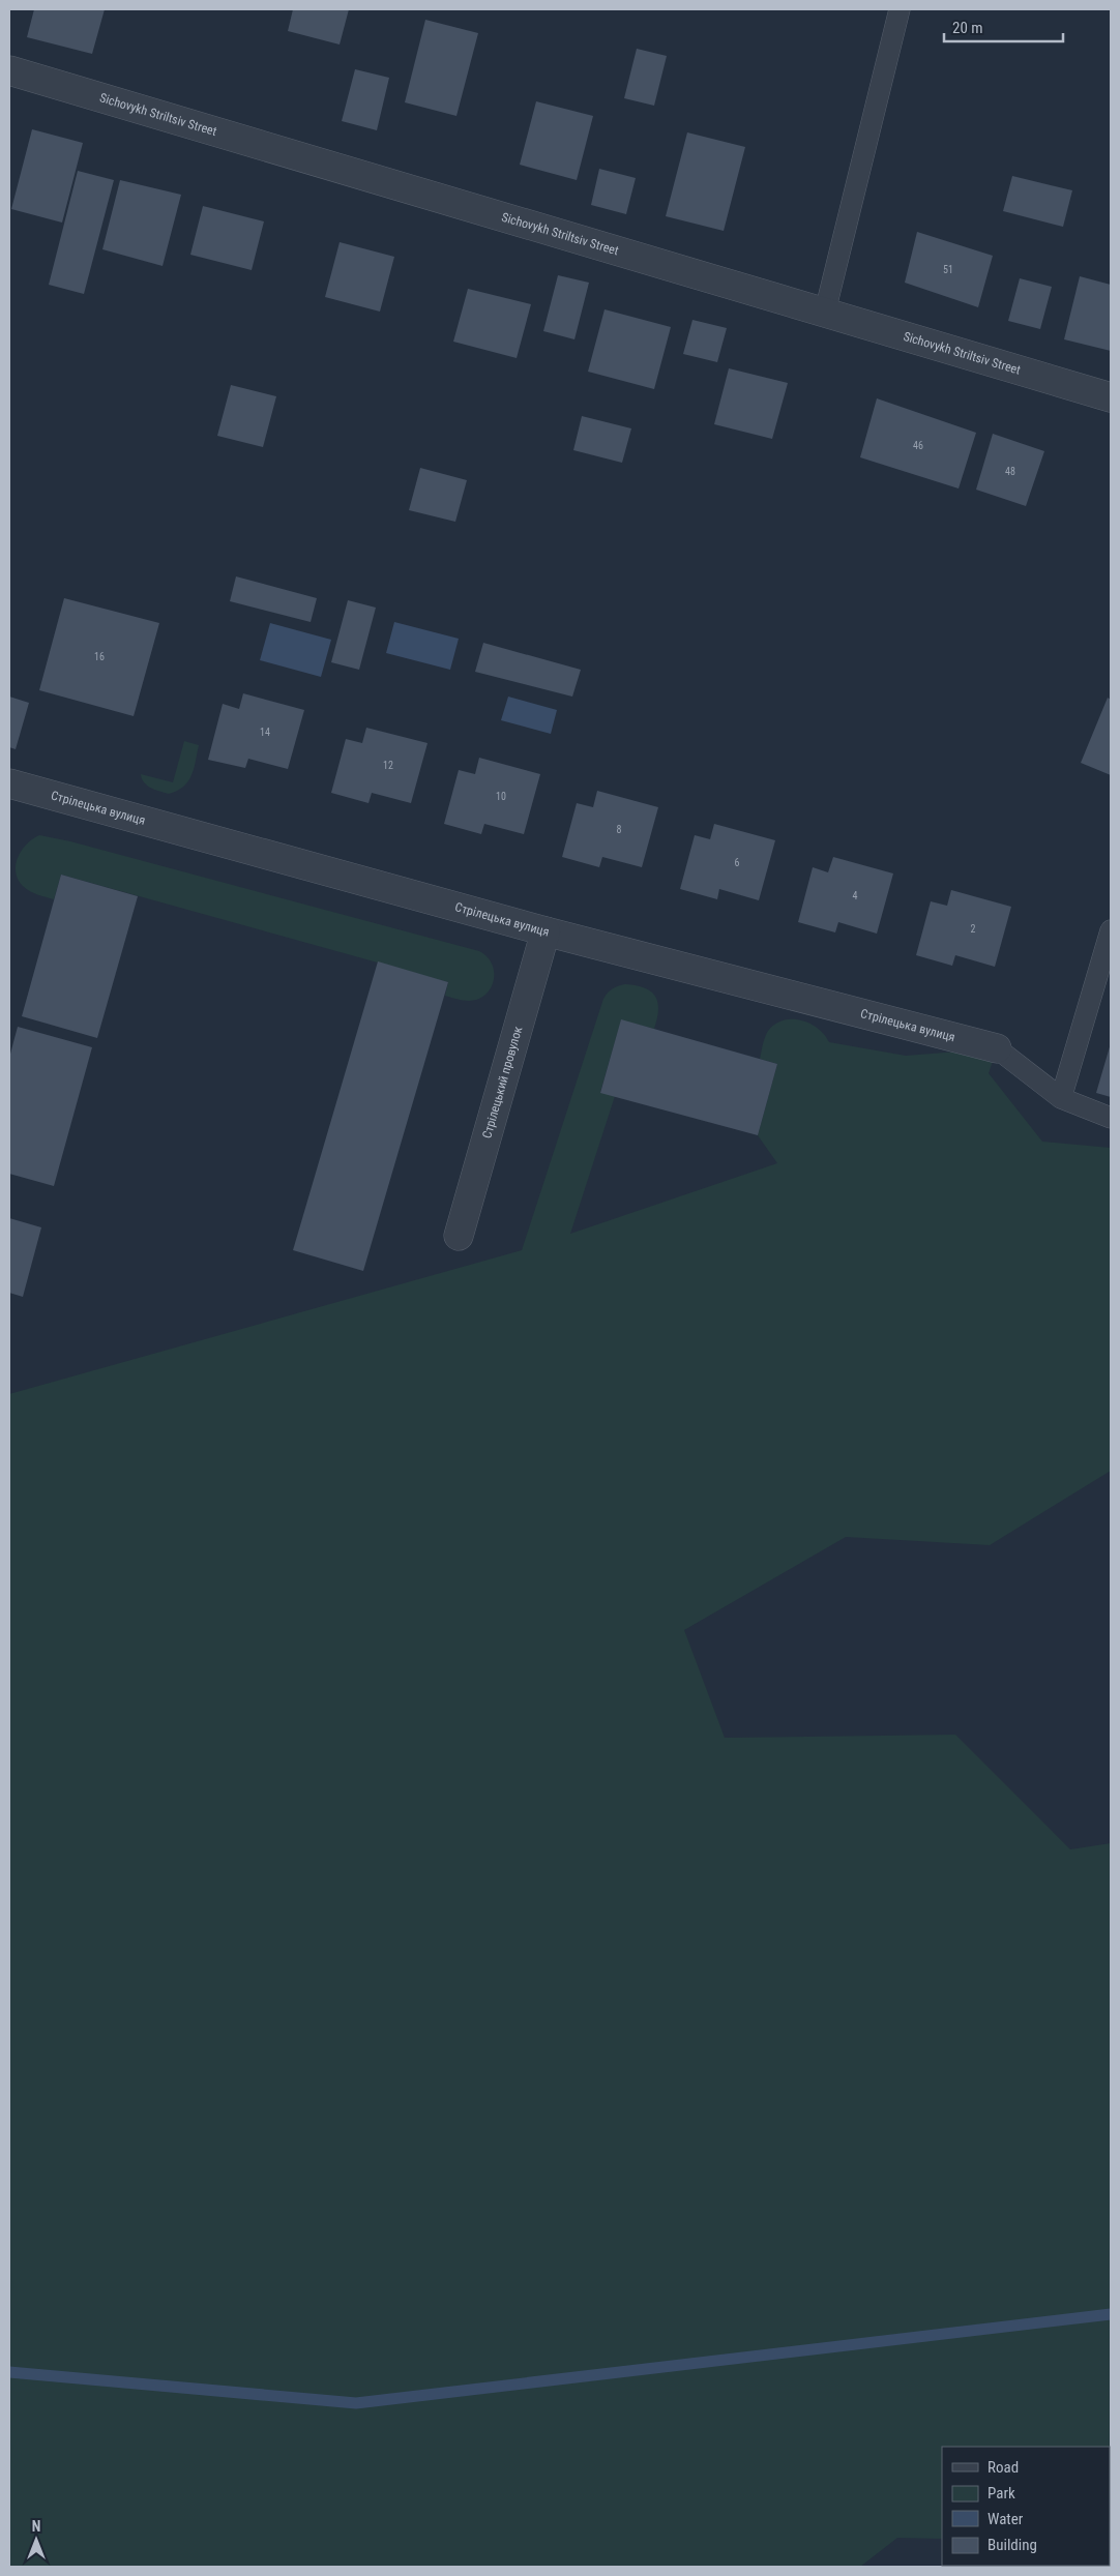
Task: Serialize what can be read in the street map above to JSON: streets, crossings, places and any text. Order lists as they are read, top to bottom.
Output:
{
  "streets": {
    "street": ["Sichovykh Striltsiv Street", "Стрілецька вулиця", "Стрілецький провулок"]
  },
  "crossings": [
    ["Стрілецька вулиця", "Стрілецький провулок"]
  ],
  "house_numbers": [
    "51",
    "46",
    "48",
    "16",
    "14",
    "12",
    "10",
    "8",
    "6",
    "4",
    "2"
  ],
  "legend": [
    "Road",
    "Park",
    "Water",
    "Building"
  ],
  "scale_bar": "20 m",
  "north": "top"
}
